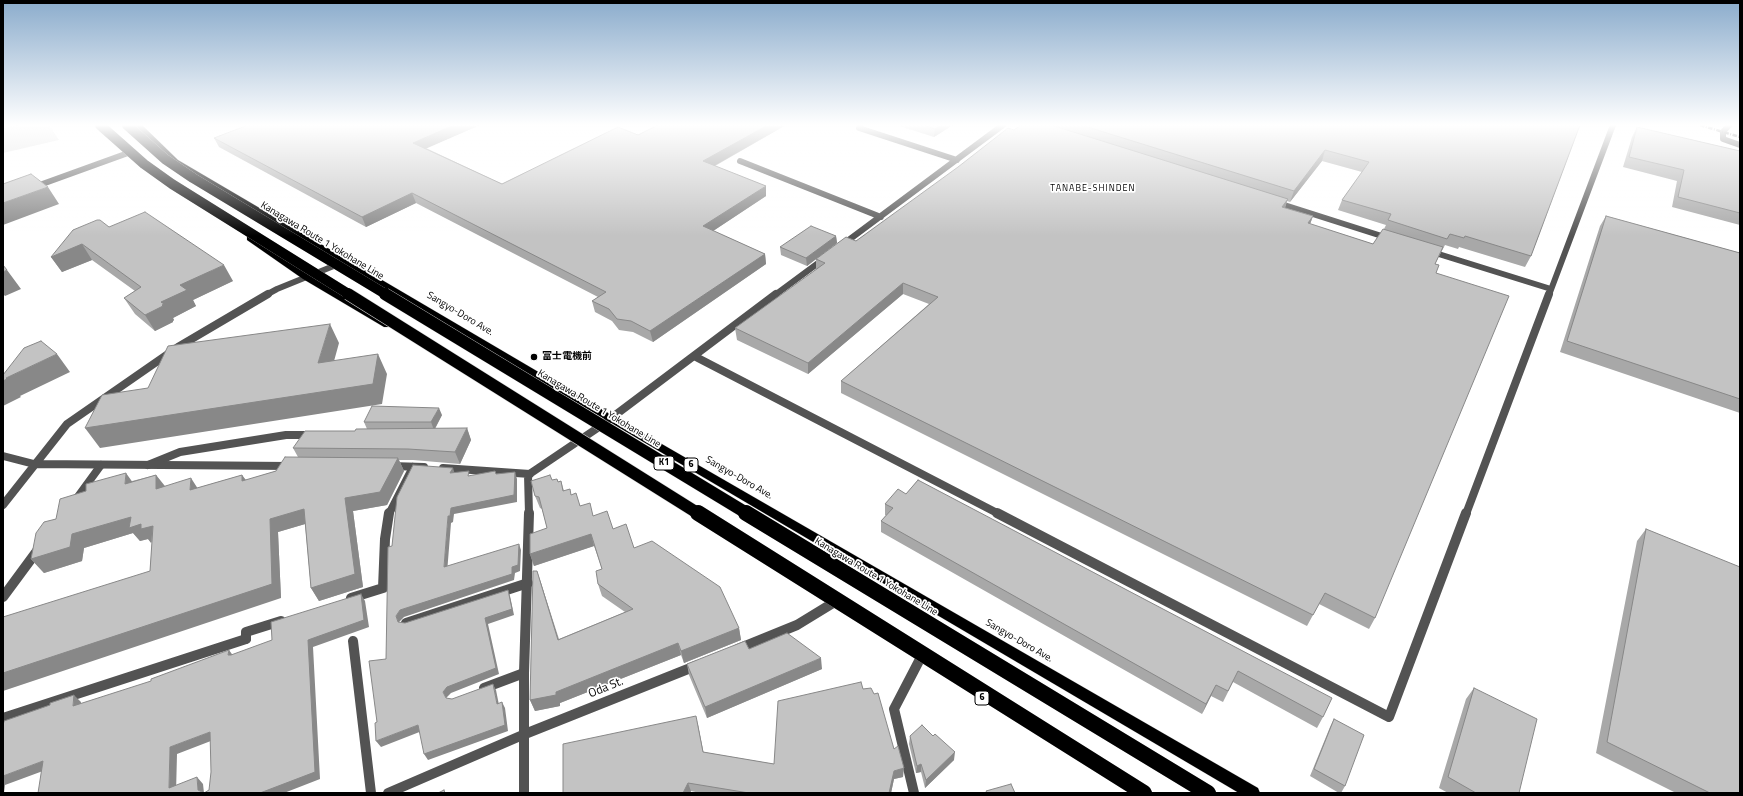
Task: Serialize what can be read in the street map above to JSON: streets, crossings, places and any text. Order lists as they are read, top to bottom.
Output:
{
  "streets": {
    "highway": ["Kanagawa Route 1 Yokohane Line", "K1"],
    "main road": ["Sangyo-Doro Ave.", "6"],
    "street": ["Oda St."]
  },
  "districts": ["TANABE-SHINDEN"],
  "places": ["富士電機前"]
}
